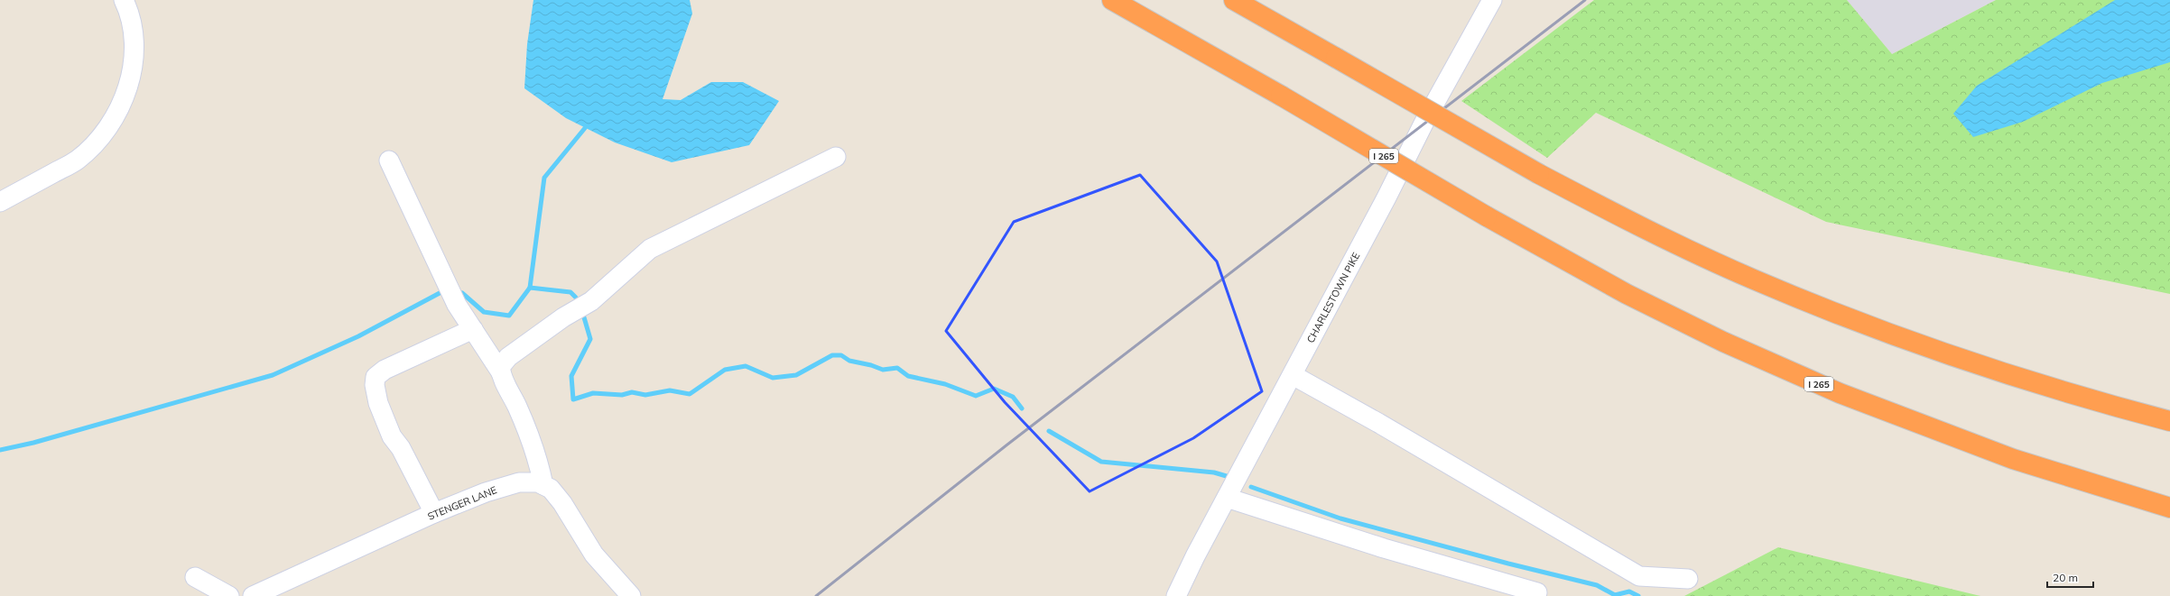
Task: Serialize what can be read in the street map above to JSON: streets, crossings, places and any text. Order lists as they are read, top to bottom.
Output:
{
  "streets": {
    "highway": ["I 265"],
    "street": ["CHARLESTOWN PIKE", "STENGER LANE"]
  },
  "scale_bar": "20 m"
}
